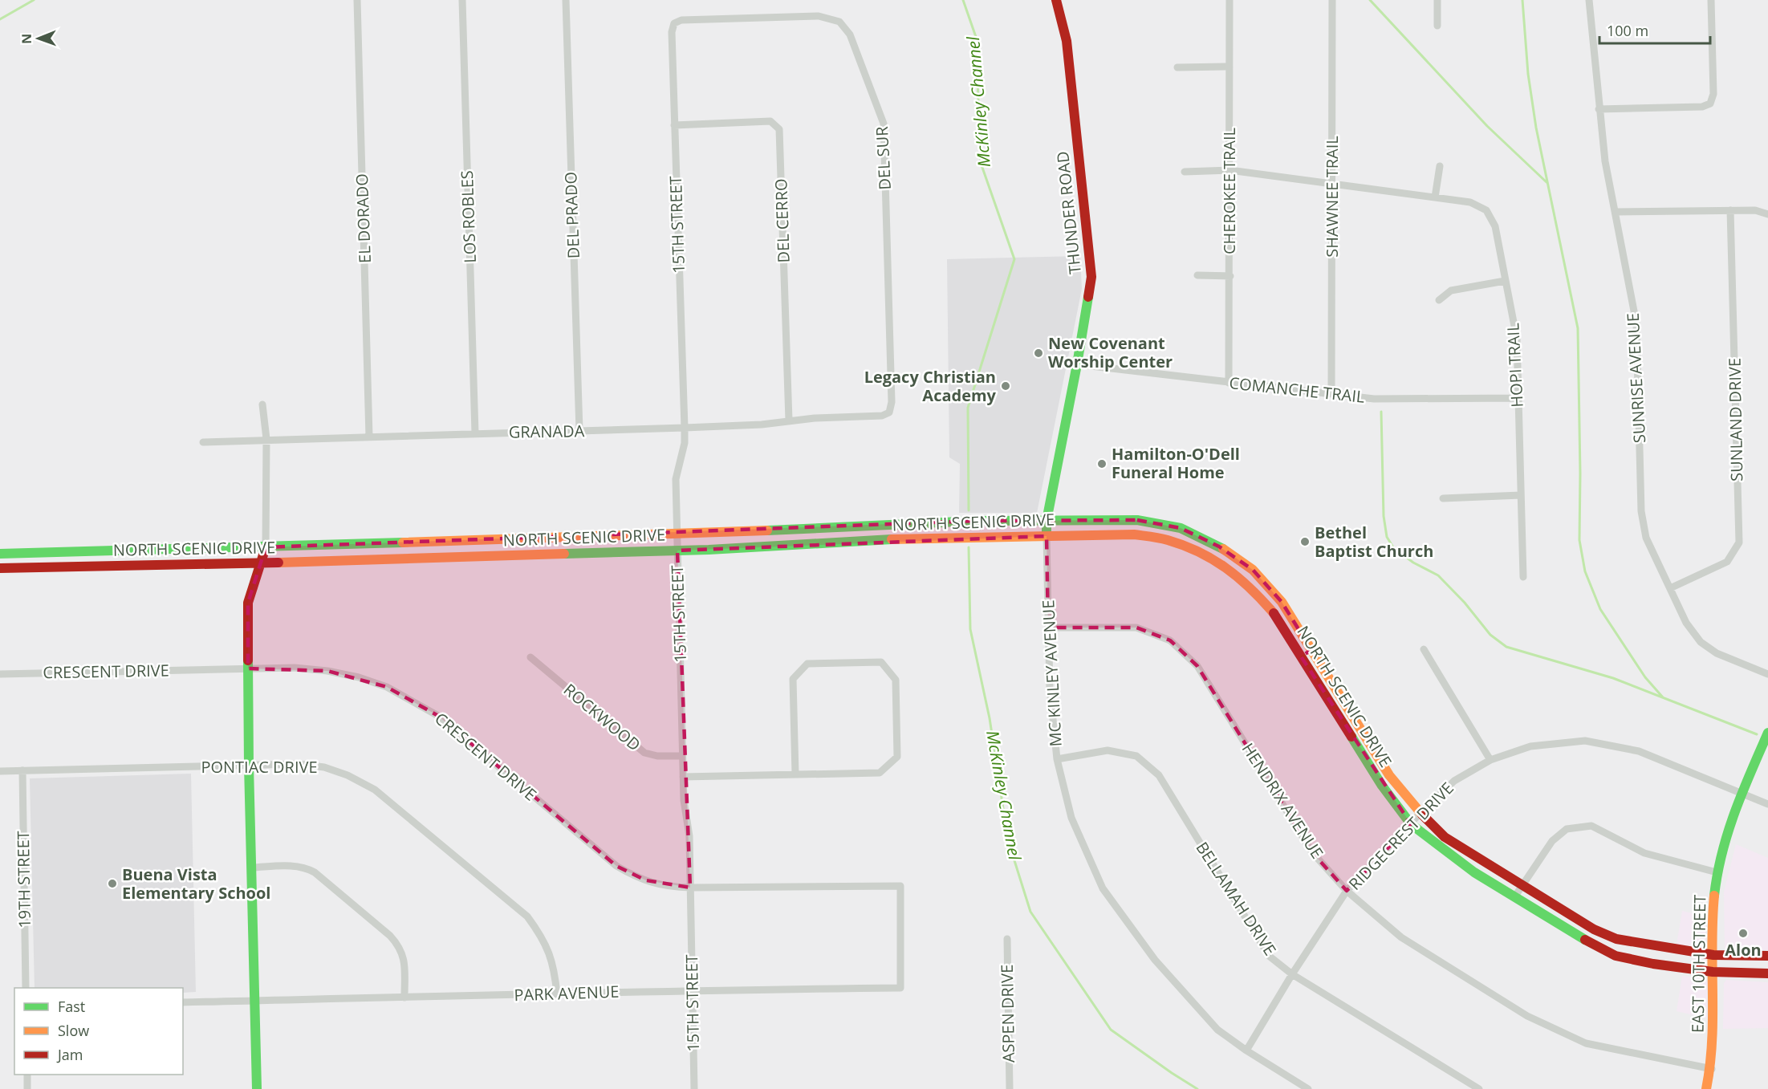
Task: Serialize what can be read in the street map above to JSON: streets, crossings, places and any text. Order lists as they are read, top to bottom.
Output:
{
  "streets": {
    "main road": ["THUNDER ROAD", "NORTH SCENIC DRIVE", "EAST 10TH STREET"],
    "street": [
      "DEL SUR",
      "CHEROKEE TRAIL",
      "SHAWNEE TRAIL",
      "DEL PRADO",
      "LOS ROBLES",
      "EL DORADO",
      "DEL CERRO",
      "15TH STREET",
      "HOPI TRAIL",
      "SUNRISE AVENUE",
      "COMANCHE TRAIL",
      "SUNLAND DRIVE",
      "GRANADA",
      "CRESCENT DRIVE",
      "MC KINLEY AVENUE",
      "ROCKWOOD",
      "PONTIAC DRIVE",
      "HENDRIX AVENUE",
      "RIDGECREST DRIVE",
      "19TH STREET",
      "BELLAMAH DRIVE",
      "PARK AVENUE",
      "ASPEN DRIVE"
    ]
  },
  "crossings": [
    ["DEL SUR", "15TH STREET"],
    ["DEL SUR", "GRANADA"],
    ["CHEROKEE TRAIL", "HOPI TRAIL"],
    ["CHEROKEE TRAIL", "COMANCHE TRAIL"],
    ["SHAWNEE TRAIL", "HOPI TRAIL"],
    ["SHAWNEE TRAIL", "COMANCHE TRAIL"],
    ["THUNDER ROAD", "COMANCHE TRAIL"],
    ["THUNDER ROAD", "NORTH SCENIC DRIVE"],
    ["THUNDER ROAD", "MC KINLEY AVENUE"],
    ["DEL PRADO", "GRANADA"],
    ["LOS ROBLES", "GRANADA"],
    ["EL DORADO", "GRANADA"],
    ["DEL CERRO", "15TH STREET"],
    ["DEL CERRO", "GRANADA"],
    ["15TH STREET", "GRANADA"],
    ["15TH STREET", "NORTH SCENIC DRIVE"],
    ["15TH STREET", "CRESCENT DRIVE"],
    ["15TH STREET", "ROCKWOOD"],
    ["15TH STREET", "PARK AVENUE"],
    ["HOPI TRAIL", "COMANCHE TRAIL"],
    ["SUNRISE AVENUE", "SUNLAND DRIVE"],
    ["NORTH SCENIC DRIVE", "MC KINLEY AVENUE"],
    ["NORTH SCENIC DRIVE", "RIDGECREST DRIVE"],
    ["NORTH SCENIC DRIVE", "EAST 10TH STREET"],
    ["CRESCENT DRIVE", "PARK AVENUE"],
    ["MC KINLEY AVENUE", "HENDRIX AVENUE"],
    ["MC KINLEY AVENUE", "RIDGECREST DRIVE"],
    ["MC KINLEY AVENUE", "BELLAMAH DRIVE"],
    ["PONTIAC DRIVE", "19TH STREET"],
    ["PONTIAC DRIVE", "PARK AVENUE"],
    ["HENDRIX AVENUE", "RIDGECREST DRIVE"],
    ["HENDRIX AVENUE", "EAST 10TH STREET"],
    ["RIDGECREST DRIVE", "BELLAMAH DRIVE"],
    ["RIDGECREST DRIVE", "EAST 10TH STREET"]
  ],
  "water": ["McKinley Channel"],
  "places": [
    "New Covenant Worship Center",
    "Legacy Christian Academy",
    "Hamilton-O'Dell Funeral Home",
    "Bethel Baptist Church",
    "Buena Vista Elementary School",
    "Alon"
  ],
  "legend": ["Fast", "Slow", "Jam"],
  "scale_bar": "100 m",
  "north": "left"
}
